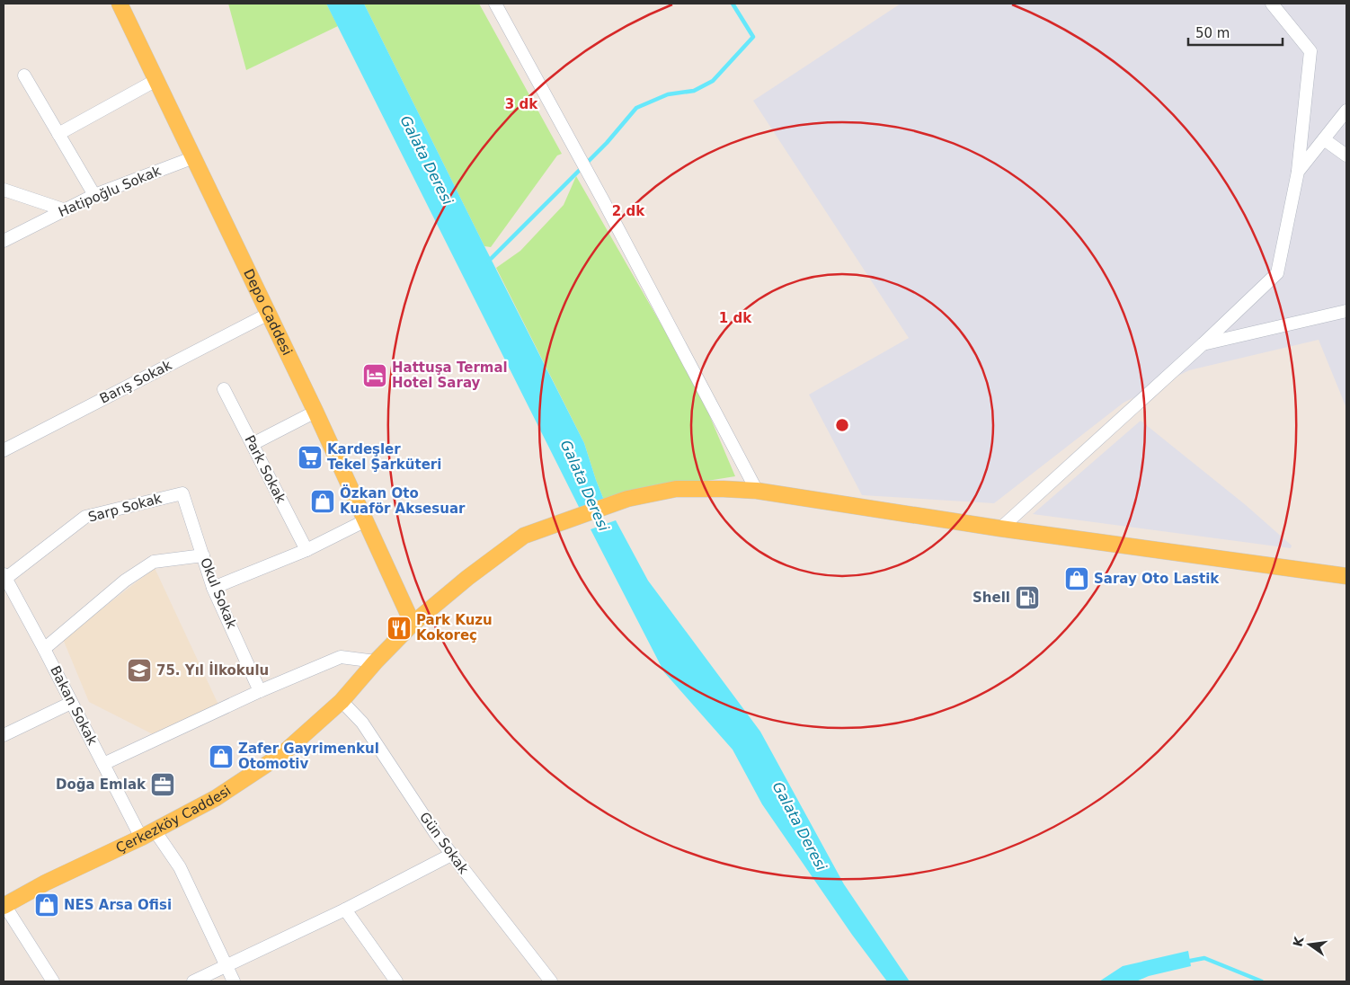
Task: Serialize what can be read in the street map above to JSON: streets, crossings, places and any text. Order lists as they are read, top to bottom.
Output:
{
  "streets": {
    "main road": ["Depo Caddesi", "Çerkezköy Caddesi"],
    "street": [
      "Hatipoğlu Sokak",
      "Barış Sokak",
      "Park Sokak",
      "Sarp Sokak",
      "Okul Sokak",
      "Bakan Sokak",
      "Gün Sokak"
    ]
  },
  "crossings": [
    ["Hatipoğlu Sokak", "Depo Caddesi"],
    ["Depo Caddesi", "Barış Sokak"],
    ["Depo Caddesi", "Çerkezköy Caddesi"],
    ["Sarp Sokak", "Okul Sokak"],
    ["Sarp Sokak", "Bakan Sokak"],
    ["Bakan Sokak", "Çerkezköy Caddesi"],
    ["Çerkezköy Caddesi", "Gün Sokak"]
  ],
  "water": ["Galata Deresi"],
  "places": {
    "hotel": ["Hattuşa Termal Hotel Saray"],
    "supermarket": ["Kardeşler Tekel Şarküteri"],
    "shop": [
      "Özkan Oto Kuaför Aksesuar",
      "Saray Oto Lastik",
      "Zafer Gayrimenkul Otomotiv",
      "NES Arsa Ofisi"
    ],
    "fuel station": ["Shell"],
    "restaurant": ["Park Kuzu Kokoreç"],
    "school or university": ["75. Yıl İlkokulu"],
    "office": ["Doğa Emlak"]
  },
  "scale_bar": "50 m",
  "north": "left",
  "rings": ["3 dk", "2 dk", "1 dk"]
}
